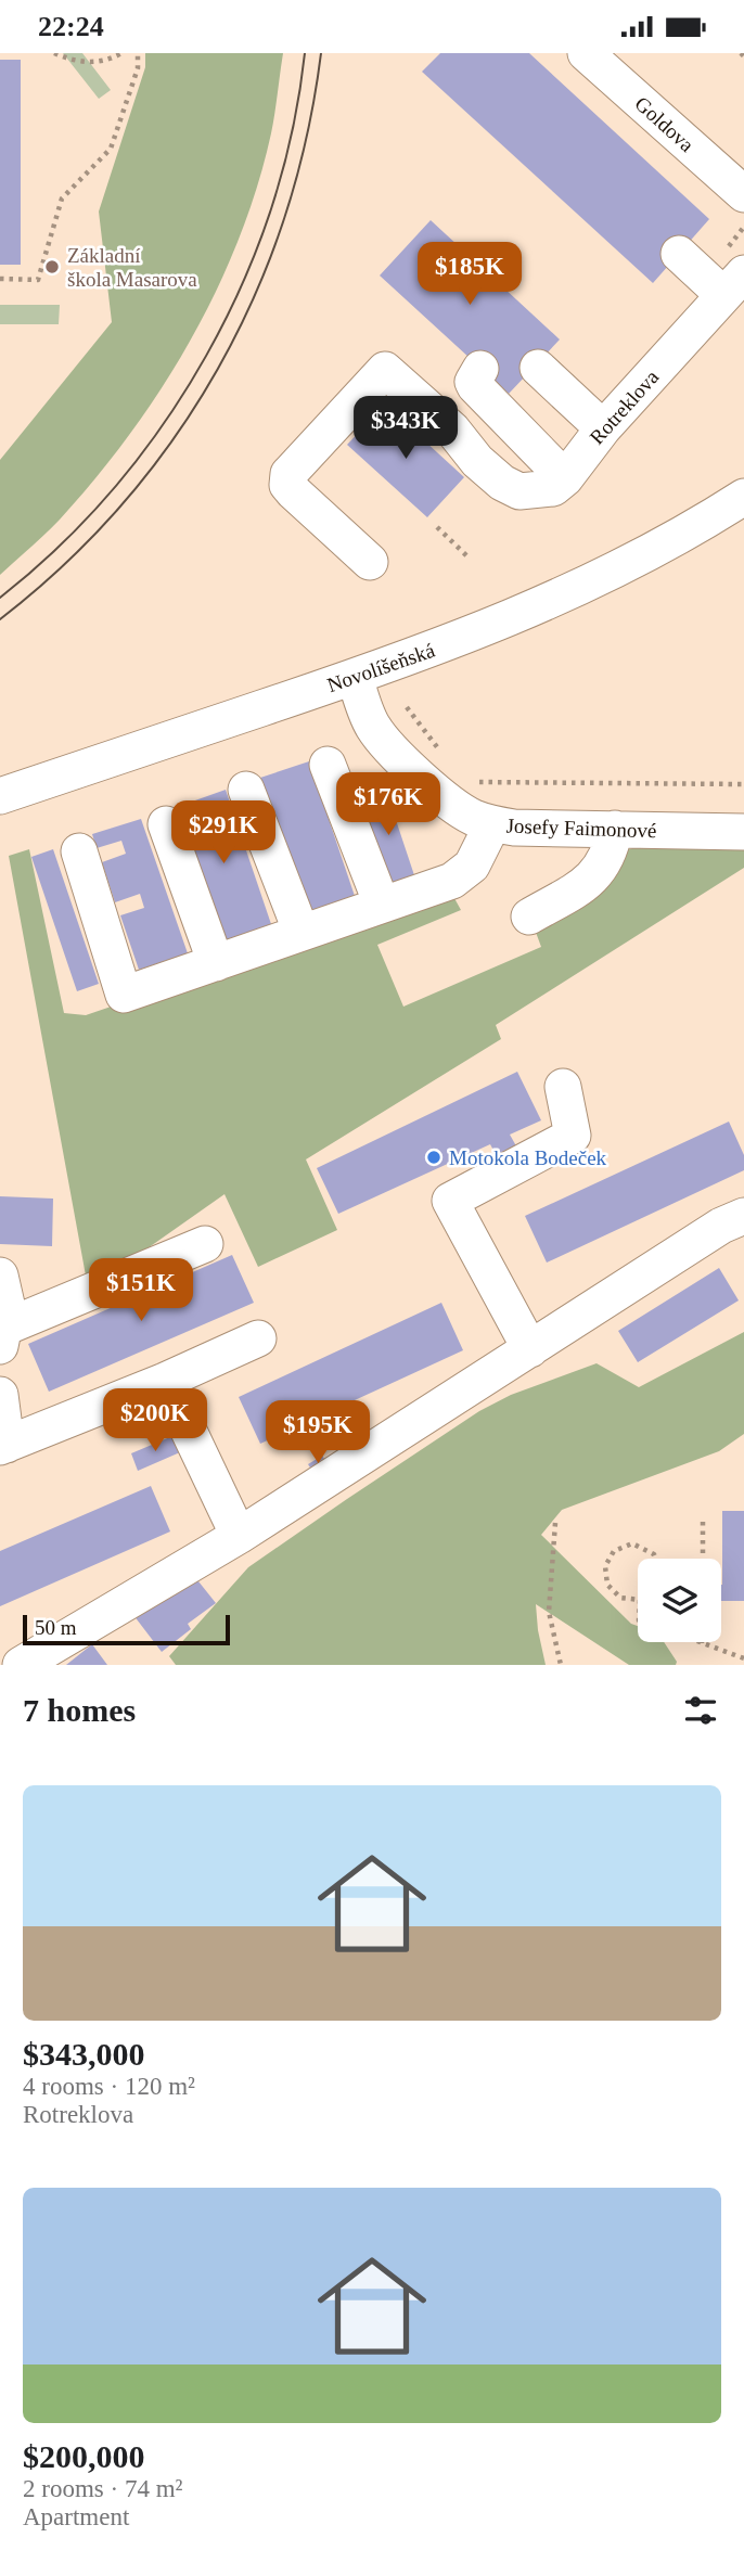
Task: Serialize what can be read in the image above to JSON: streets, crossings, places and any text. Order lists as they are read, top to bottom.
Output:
{
  "streets": {
    "street": [
      "Goldova",
      "Rotreklova",
      "Novolíšeňská",
      "Josefy Faimonové"
    ]
  },
  "crossings": [
    ["Novolíšeňská", "Josefy Faimonové"]
  ],
  "places": ["Základní škola Masarova", "Motokola Bodeček"],
  "scale_bar": "50 m",
  "page": {
    "status": "22:24",
    "price": [
      "$185K",
      "$343K",
      "$176K",
      "$291K",
      "$151K",
      "$200K",
      "$195K"
    ],
    "scale": "50 m",
    "heading": "7 homes",
    "list": [
      {
        "name": "$343,000",
        "note": "4 rooms · 120 m² · Rotreklova"
      },
      {
        "name": "$200,000",
        "note": "2 rooms · 74 m² · Apartment"
      }
    ]
  }
}
